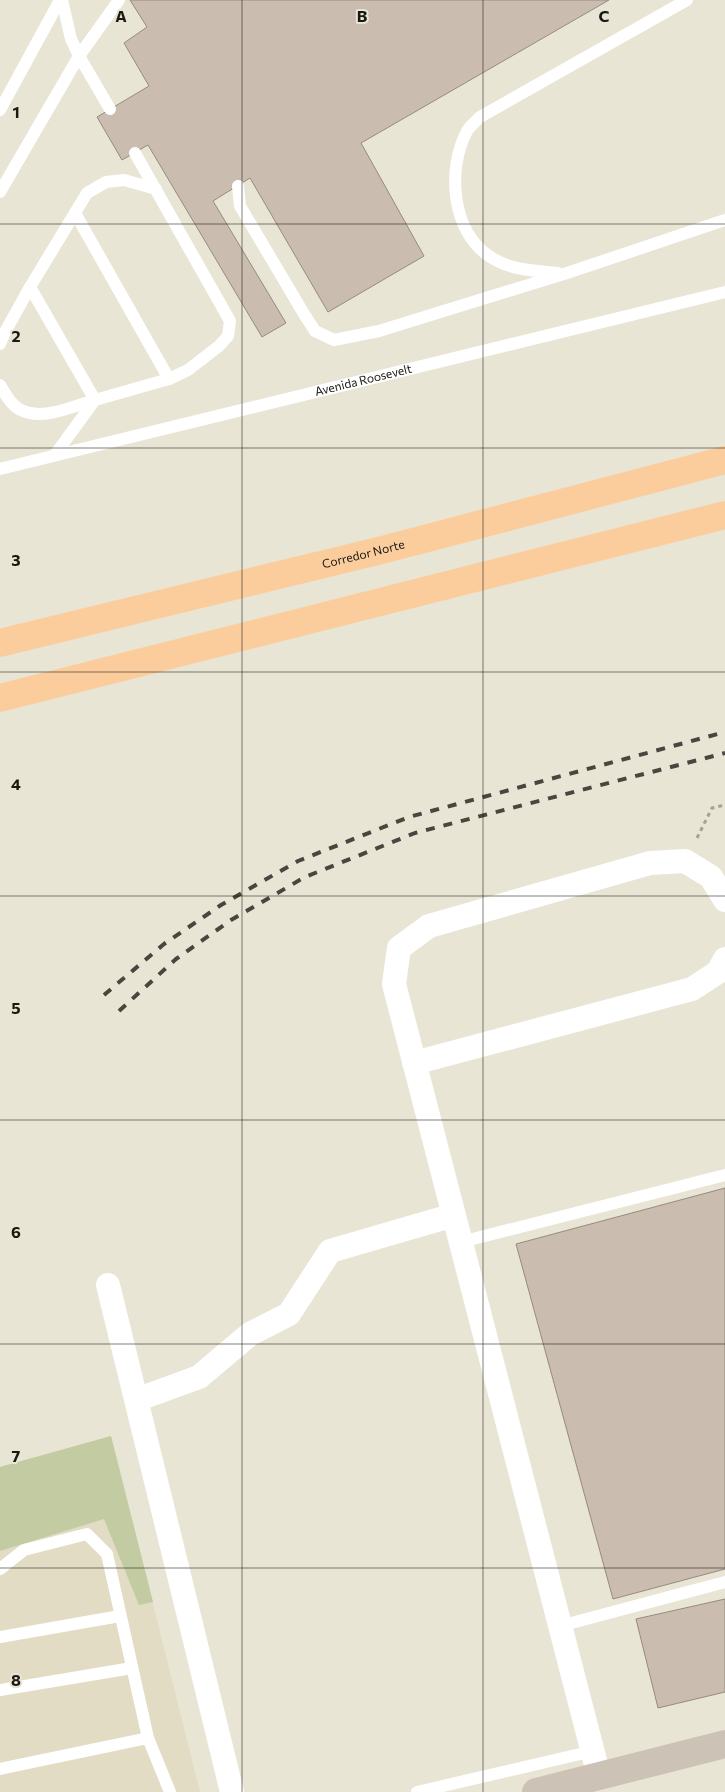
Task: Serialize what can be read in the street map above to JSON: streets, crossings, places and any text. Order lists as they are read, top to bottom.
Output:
{
  "streets": {
    "highway": ["Corredor Norte"],
    "lane": ["Avenida Roosevelt"]
  },
  "grid": {
    "columns": ["A", "B", "C"],
    "rows": [
      "1",
      "2",
      "3",
      "4",
      "5",
      "6",
      "7",
      "8"
    ]
  }
}
